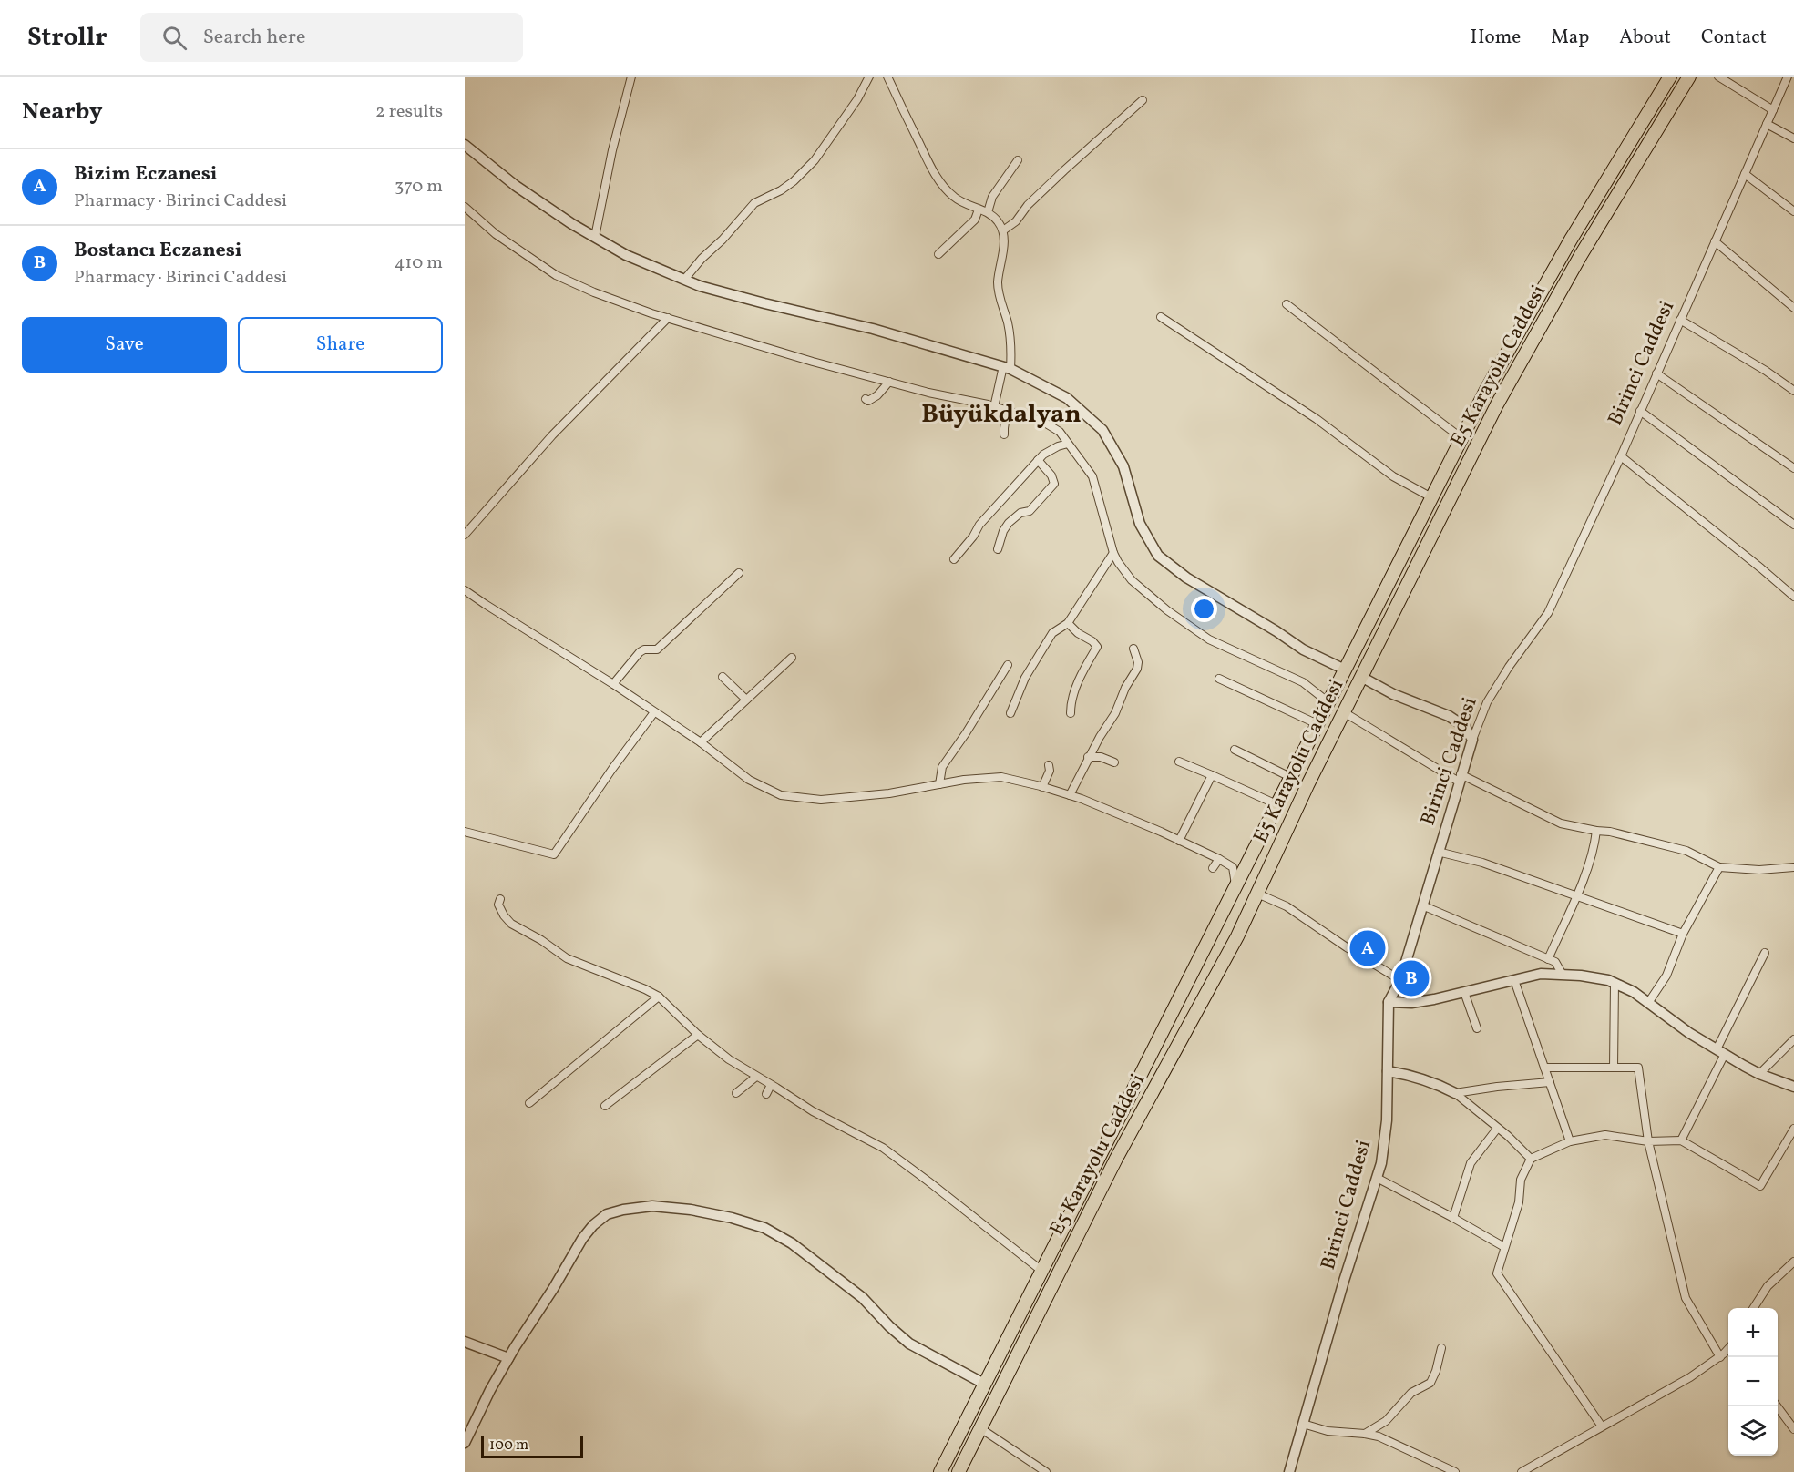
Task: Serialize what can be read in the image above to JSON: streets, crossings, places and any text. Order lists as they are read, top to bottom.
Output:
{
  "streets": {
    "highway": ["E5 Karayolu Caddesi"],
    "street": ["Birinci Caddesi"]
  },
  "districts": ["Büyükdalyan"],
  "scale_bar": "100 m",
  "page": {
    "header": "Strollr",
    "search": "Search here",
    "nav": [
      "Home",
      "Map",
      "About",
      "Contact"
    ],
    "heading": ["Nearby", "2 results"],
    "list": [
      {
        "mark": "A",
        "name": "Bizim Eczanesi",
        "note": "Pharmacy · Birinci Caddesi",
        "value": "370 m"
      },
      {
        "mark": "B",
        "name": "Bostancı Eczanesi",
        "note": "Pharmacy · Birinci Caddesi",
        "value": "410 m"
      }
    ],
    "buttons": ["Save", "Share"],
    "pins": ["A", "B"],
    "map_buttons": ["+", "−"],
    "scale": "100 m"
  }
}
